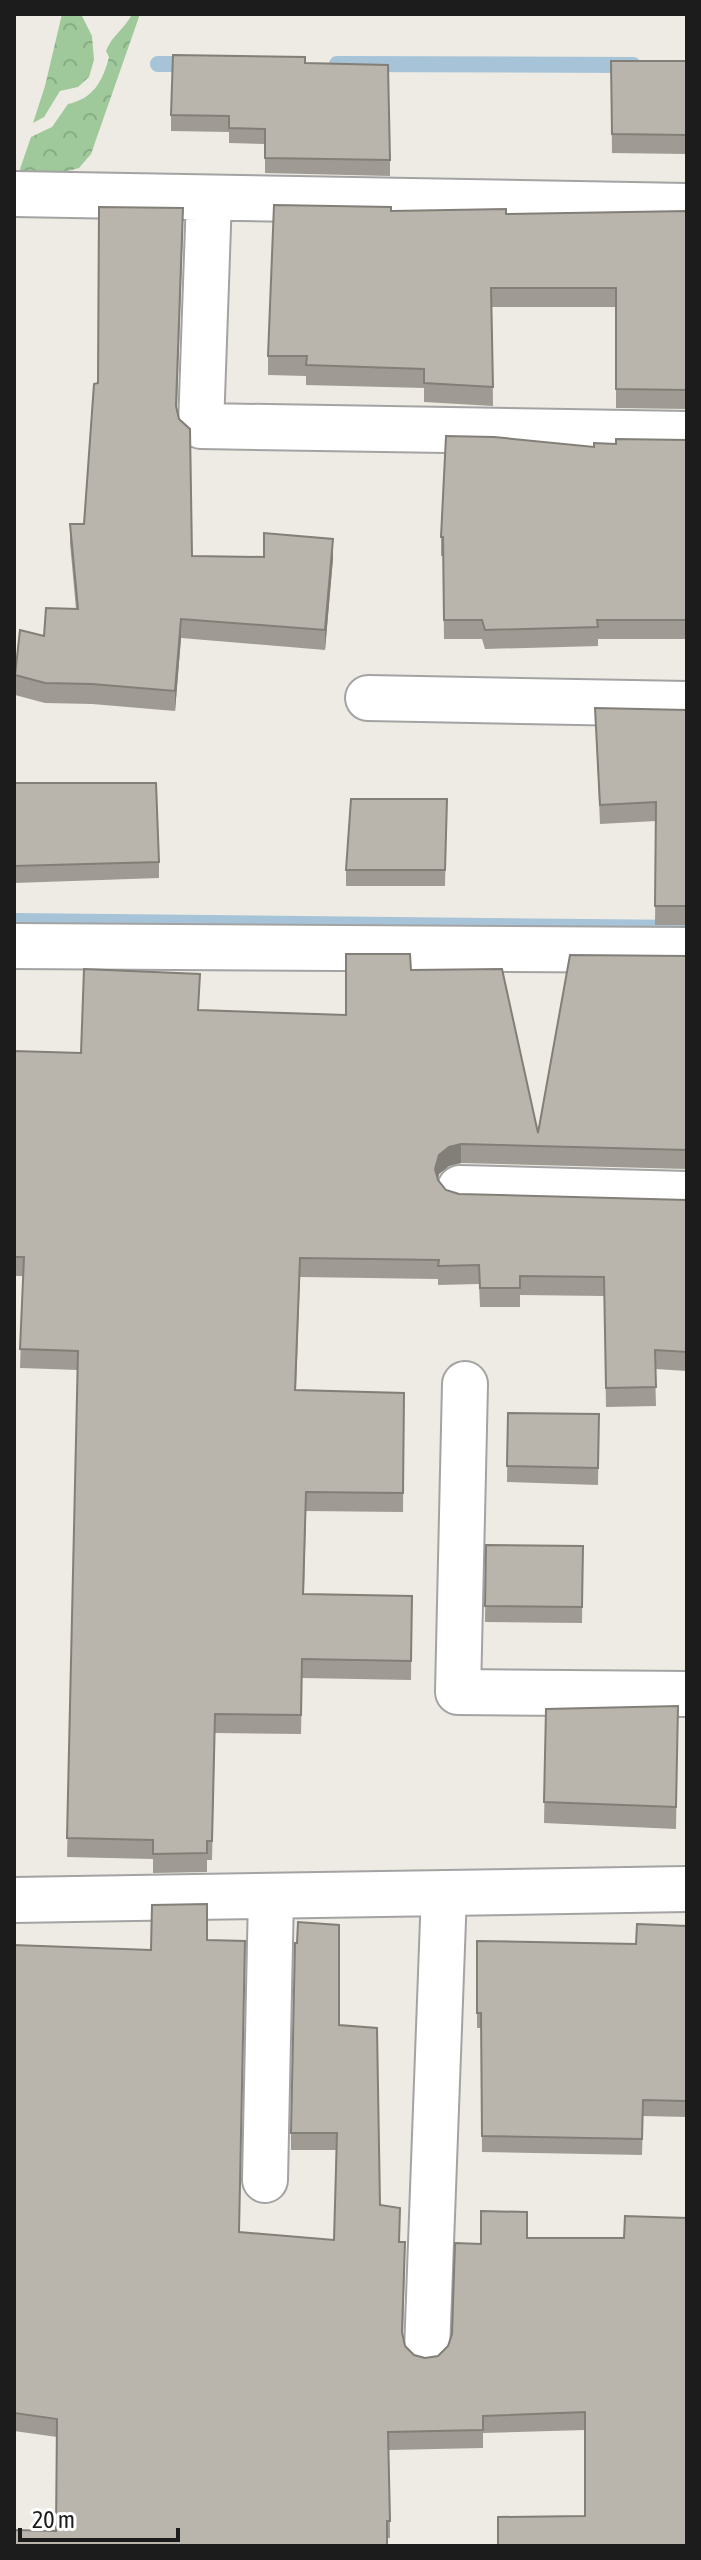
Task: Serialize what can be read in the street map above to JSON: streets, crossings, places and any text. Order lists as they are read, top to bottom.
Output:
{
  "scale_bar": "20 m"
}
